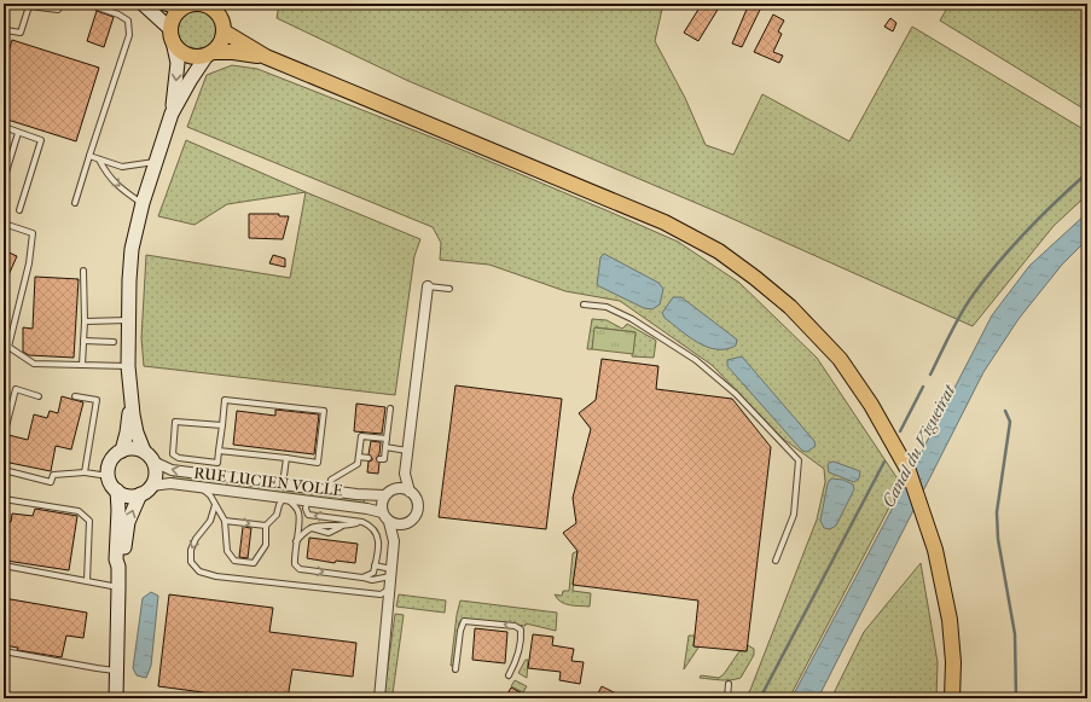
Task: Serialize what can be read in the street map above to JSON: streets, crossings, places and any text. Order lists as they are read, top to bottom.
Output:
{
  "streets": {
    "street": ["RUE LUCIEN VOLLE"]
  },
  "water": ["Canal du Vigueirat"]
}
